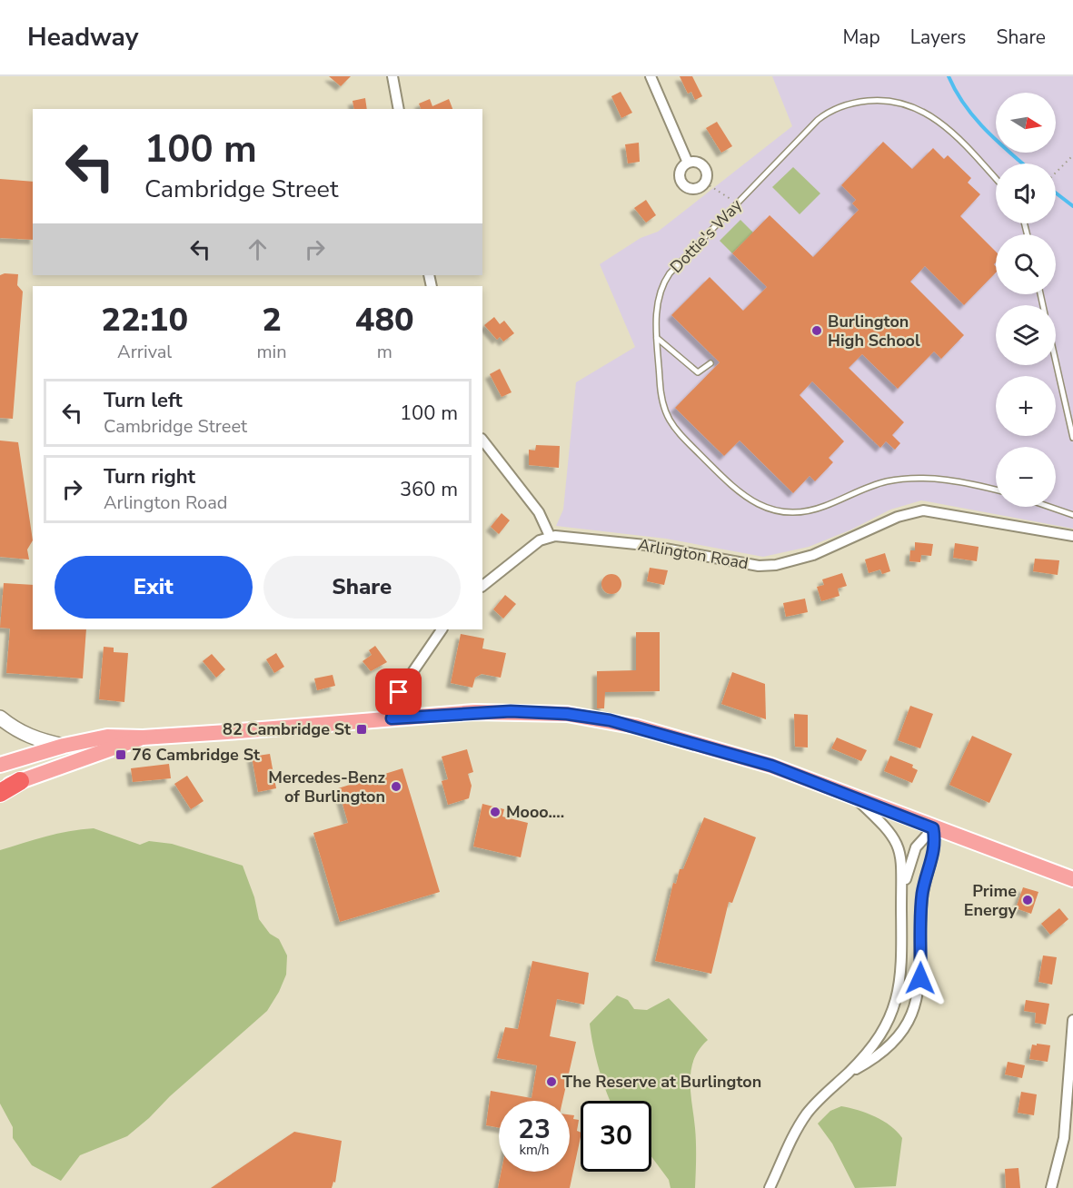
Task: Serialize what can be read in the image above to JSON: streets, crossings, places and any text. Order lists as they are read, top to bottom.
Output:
{
  "streets": {
    "street": ["Arlington Road"],
    "lane": ["Dottie's Way"]
  },
  "places": {
    "other": [
      "Burlington High School",
      "Mercedes-Benz of Burlington",
      "Mooo....",
      "Prime Energy",
      "The Reserve at Burlington"
    ],
    "transit": ["82 Cambridge St", "76 Cambridge St"]
  },
  "north": "right",
  "page": {
    "header": "Headway",
    "nav": ["Map", "Layers", "Share"],
    "map_buttons": ["+", "−"],
    "turn": ["100 m", "Cambridge Street"],
    "eta": [
      "22:10",
      "Arrival",
      "2",
      "min",
      "480",
      "m"
    ],
    "list": [
      {
        "name": "Turn left",
        "note": "Cambridge Street",
        "value": "100 m"
      },
      {
        "name": "Turn right",
        "note": "Arlington Road",
        "value": "360 m"
      }
    ],
    "buttons": ["Exit", "Share"],
    "speed": "23 km/h",
    "limit": "30"
  }
}
